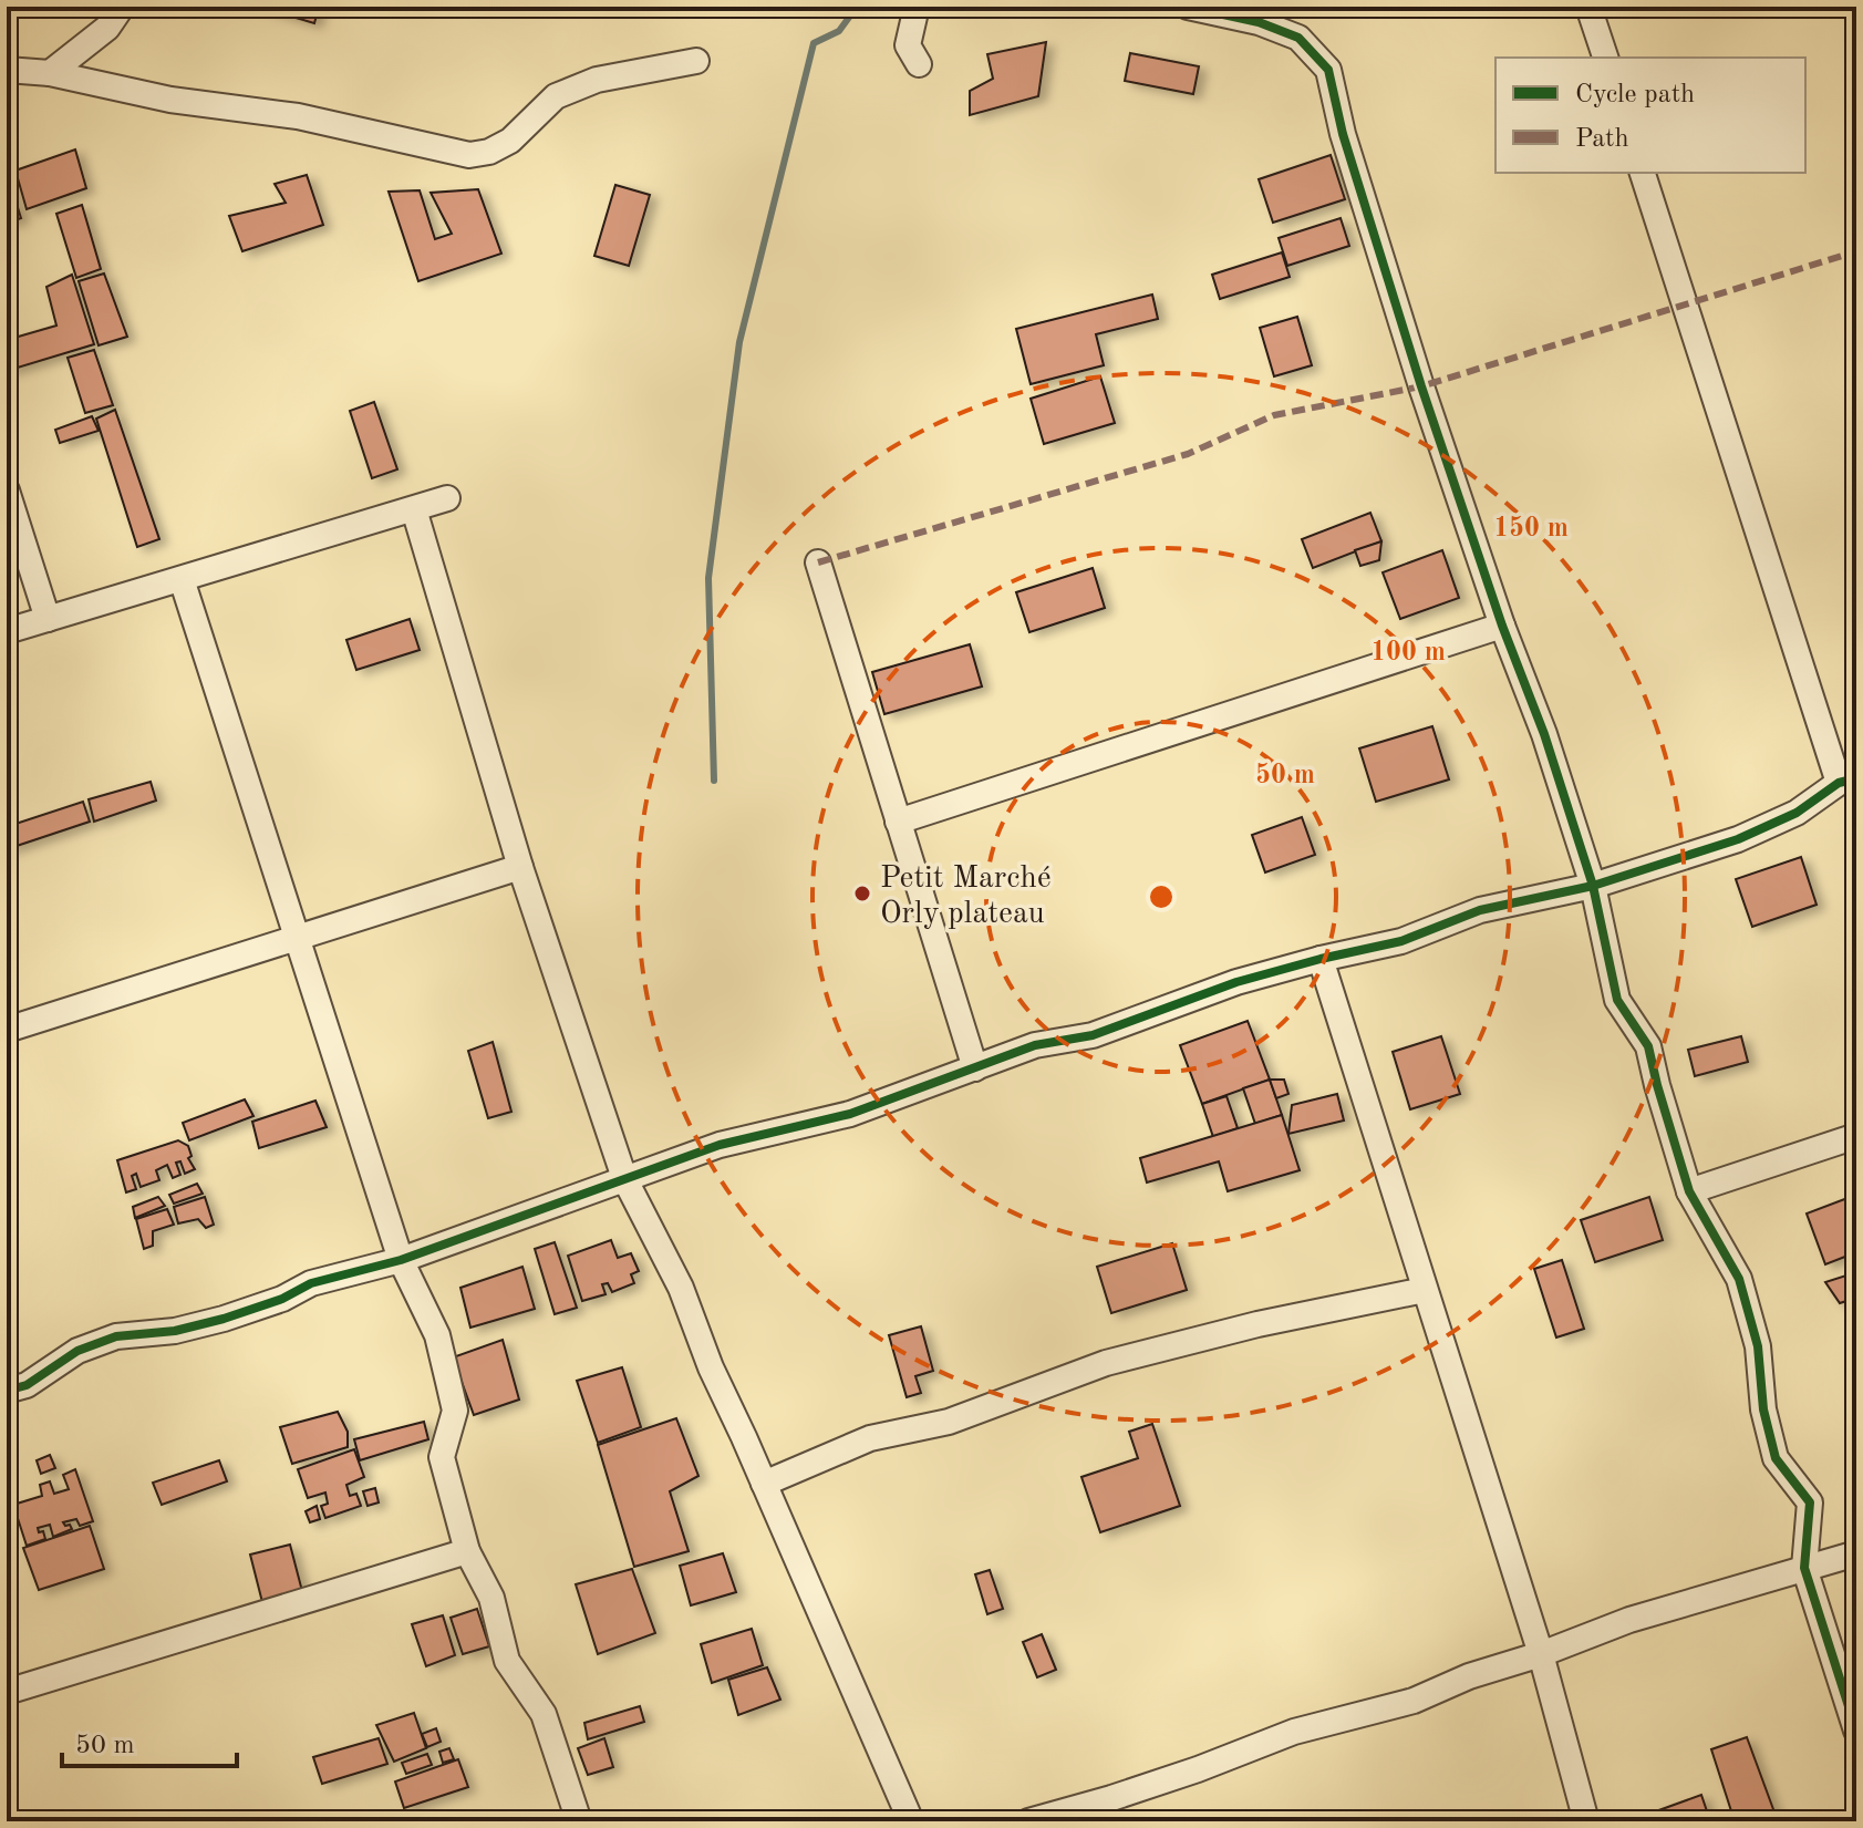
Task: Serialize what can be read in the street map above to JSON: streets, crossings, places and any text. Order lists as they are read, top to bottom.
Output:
{
  "places": ["Petit Marché Orly plateau"],
  "legend": ["Cycle path", "Path"],
  "scale_bar": "50 m",
  "rings": ["150 m", "100 m", "50 m"]
}
